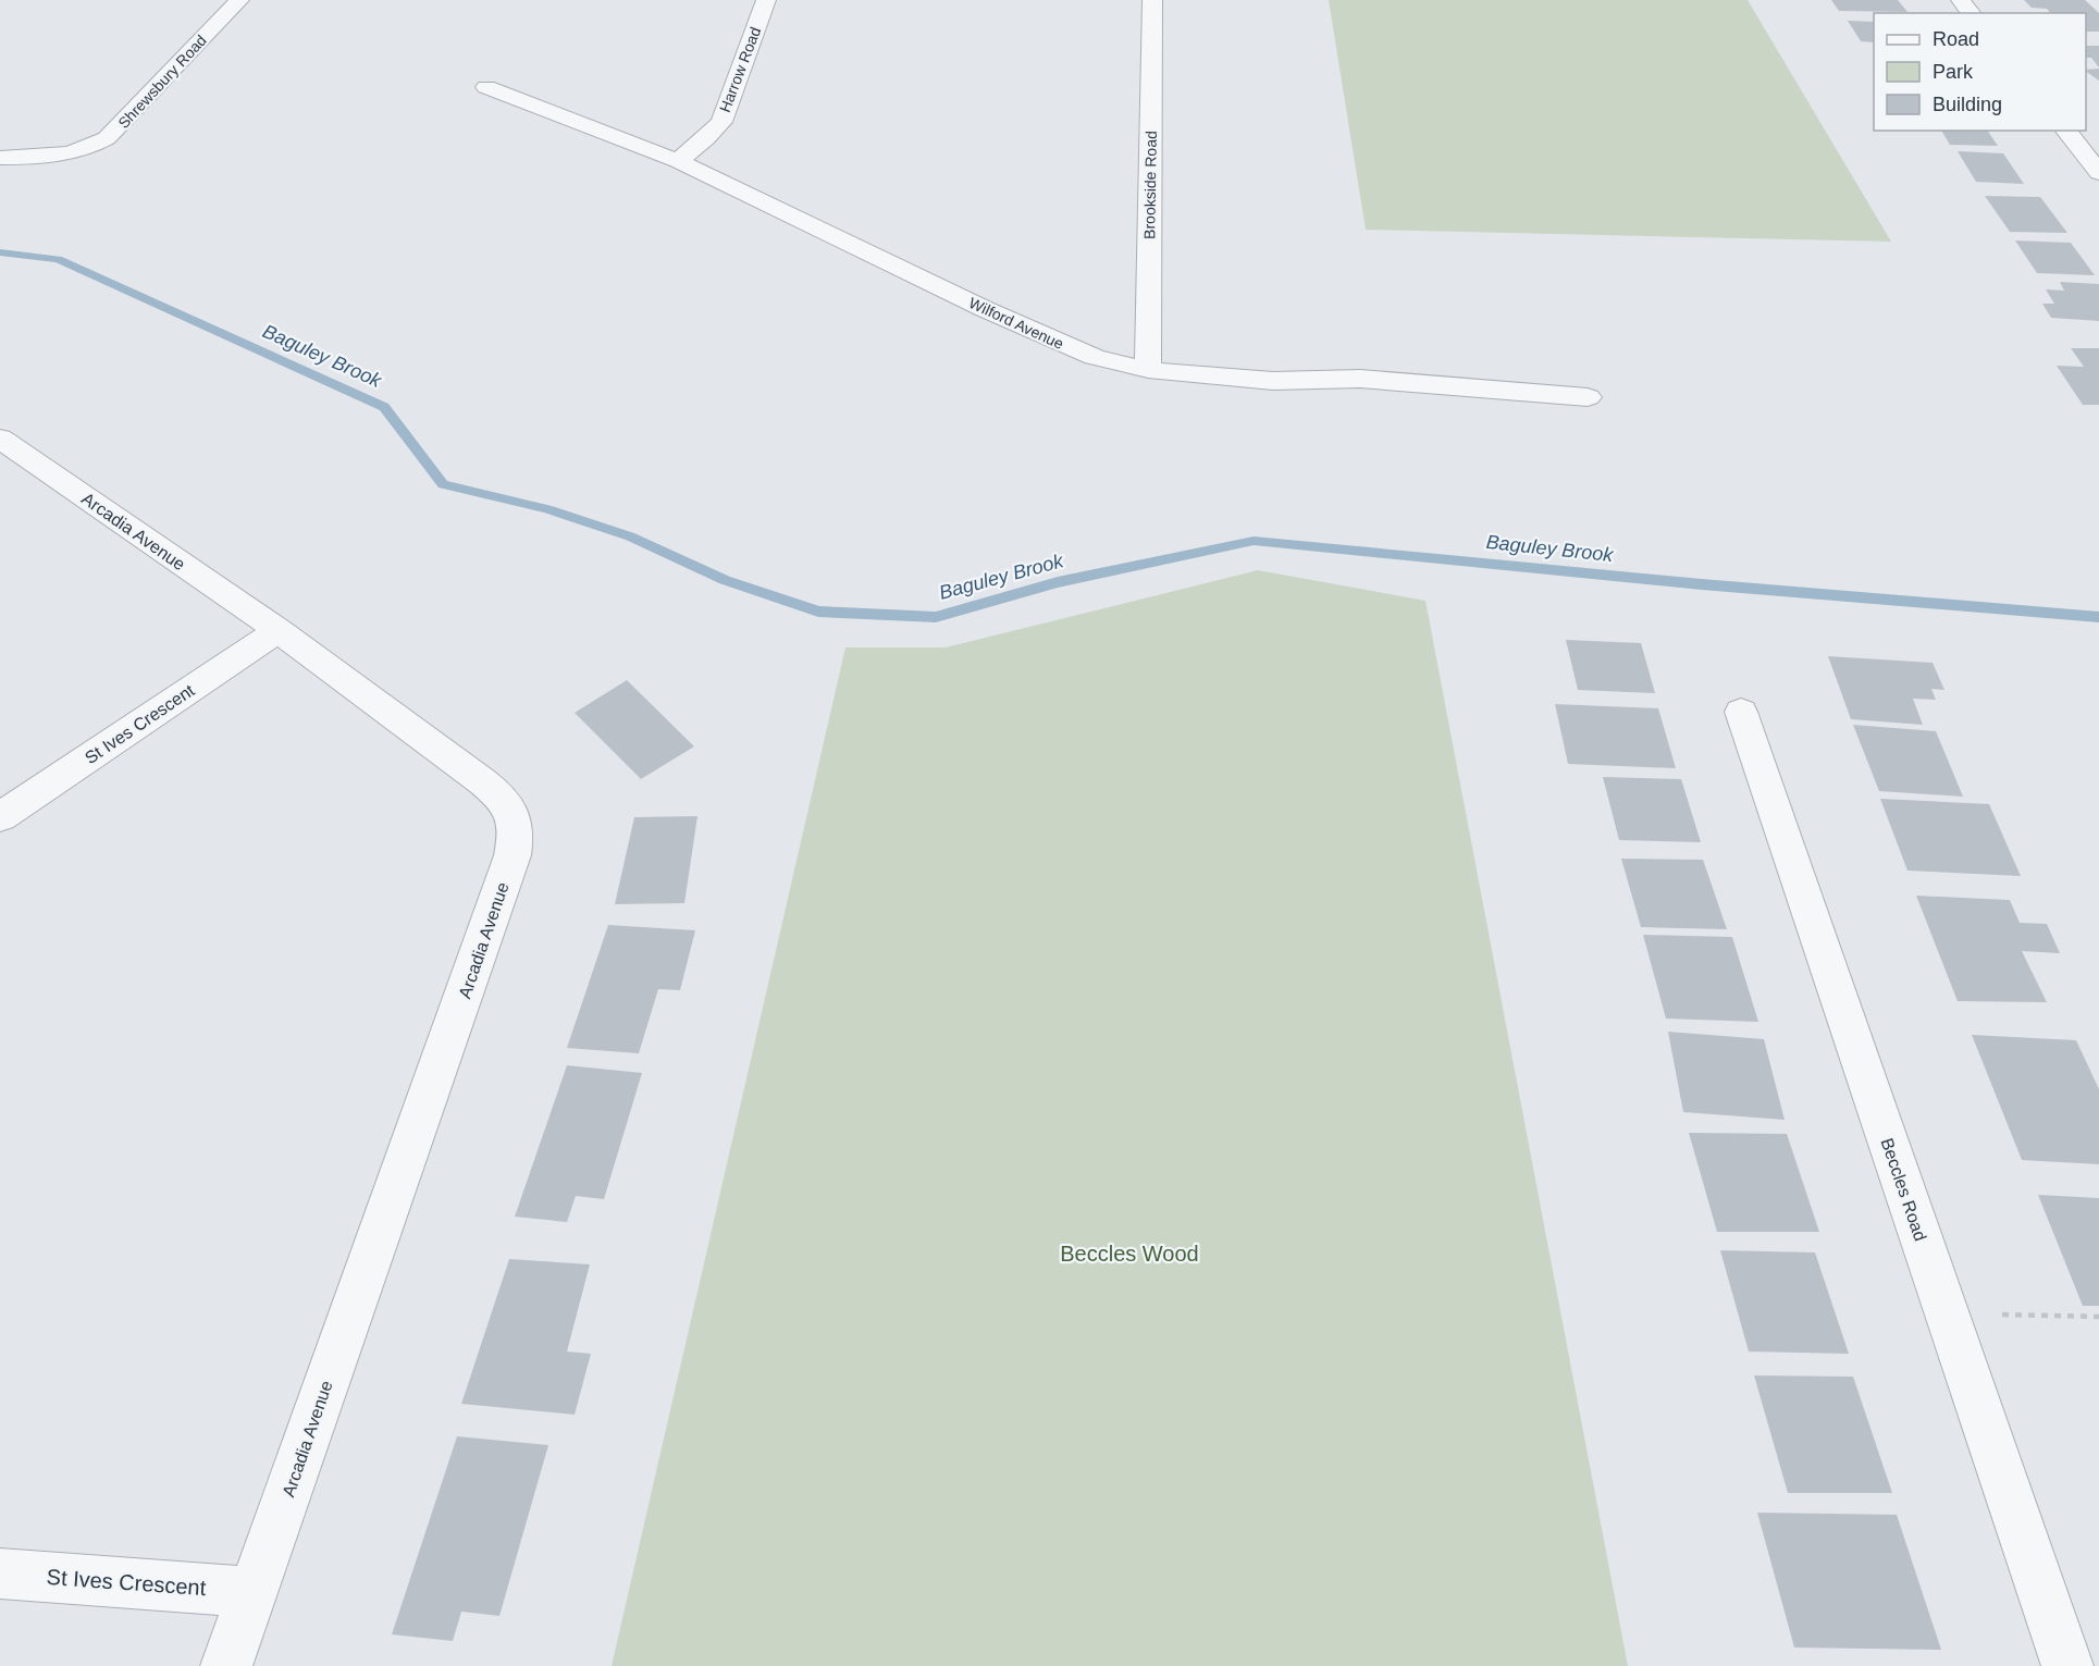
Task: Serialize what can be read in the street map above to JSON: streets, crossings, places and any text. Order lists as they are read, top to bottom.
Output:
{
  "streets": {
    "street": [
      "Harrow Road",
      "Shrewsbury Road",
      "Brookside Road",
      "Wilford Avenue",
      "Arcadia Avenue",
      "St Ives Crescent",
      "Beccles Road"
    ]
  },
  "crossings": [
    ["Harrow Road", "Wilford Avenue"],
    ["Brookside Road", "Wilford Avenue"],
    ["Arcadia Avenue", "St Ives Crescent"]
  ],
  "water": ["Baguley Brook"],
  "parks": ["Beccles Wood"],
  "legend": ["Road", "Park", "Building"]
}
